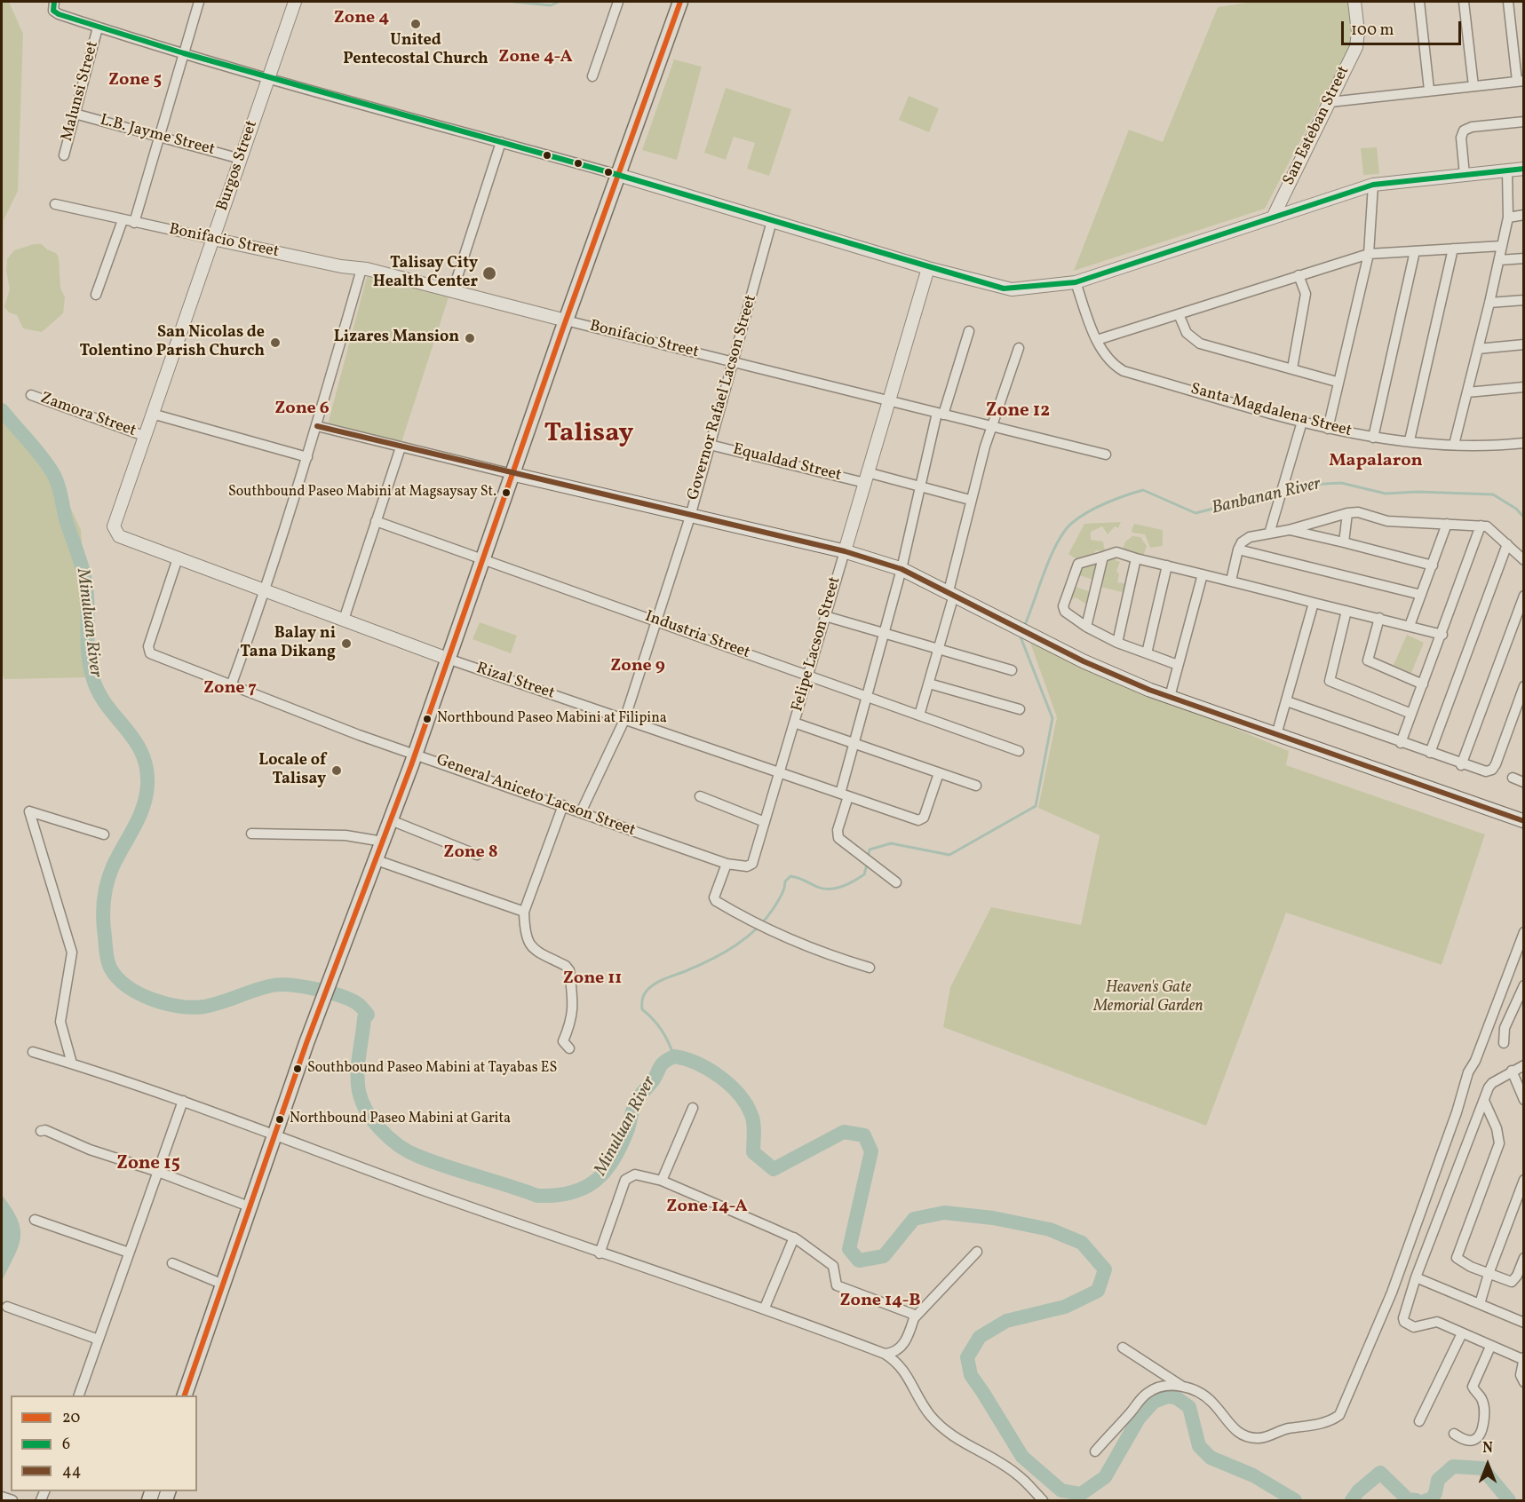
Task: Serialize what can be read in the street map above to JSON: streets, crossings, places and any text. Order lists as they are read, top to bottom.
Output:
{
  "streets": {
    "street": [
      "Malunsi Street",
      "San Esteban Street",
      "L.B. Jayme Street",
      "Burgos Street",
      "Bonifacio Street",
      "Governor Rafael Lacson Street",
      "Santa Magdalena Street",
      "Zamora Street",
      "Equaldad Street",
      "Industria Street",
      "Felipe Lacson Street",
      "Rizal Street",
      "General Aniceto Lacson Street"
    ]
  },
  "crossings": [
    ["Malunsi Street", "L.B. Jayme Street"],
    ["L.B. Jayme Street", "Burgos Street"],
    ["Burgos Street", "Bonifacio Street"],
    ["Burgos Street", "Zamora Street"],
    ["Burgos Street", "Rizal Street"],
    ["Bonifacio Street", "Governor Rafael Lacson Street"],
    ["Bonifacio Street", "Felipe Lacson Street"],
    ["Governor Rafael Lacson Street", "Equaldad Street"],
    ["Governor Rafael Lacson Street", "Industria Street"],
    ["Governor Rafael Lacson Street", "Rizal Street"],
    ["Governor Rafael Lacson Street", "General Aniceto Lacson Street"],
    ["Equaldad Street", "Felipe Lacson Street"],
    ["Industria Street", "Felipe Lacson Street"],
    ["Felipe Lacson Street", "Rizal Street"],
    ["Felipe Lacson Street", "General Aniceto Lacson Street"],
    ["Rizal Street", "General Aniceto Lacson Street"]
  ],
  "districts": [
    "Zone 4",
    "Zone 4-A",
    "Zone 5",
    "Zone 6",
    "Zone 12",
    "Talisay",
    "Mapalaron",
    "Zone 9",
    "Zone 7",
    "Zone 8",
    "Zone 11",
    "Zone 15",
    "Zone 14-A",
    "Zone 14-B"
  ],
  "water": ["Banbanan River", "Minuluan River"],
  "parks": ["Heaven's Gate Memorial Garden"],
  "places": [
    "United Pentecostal Church",
    "Talisay City Health Center",
    "Lizares Mansion",
    "San Nicolas de Tolentino Parish Church",
    "Southbound Paseo Mabini at Magsaysay St.",
    "Balay ni Tana Dikang",
    "Northbound Paseo Mabini at Filipina",
    "Locale of Talisay",
    "Southbound Paseo Mabini at Tayabas ES",
    "Northbound Paseo Mabini at Garita"
  ],
  "lines": ["transit line 20", "transit line 6", "transit line 44"],
  "legend": ["20", "6", "44"],
  "scale_bar": "100 m",
  "north": "top"
}
